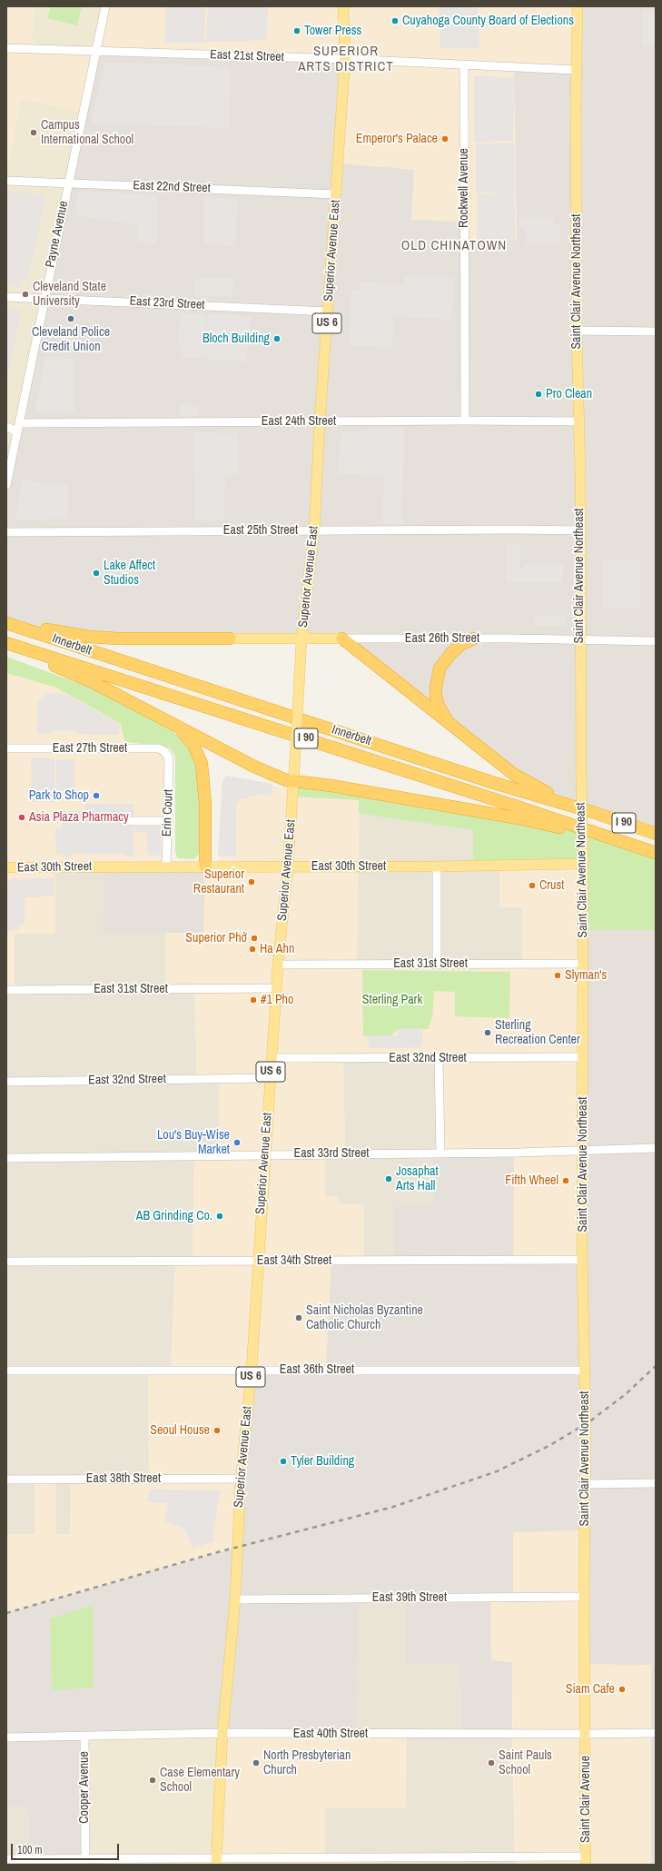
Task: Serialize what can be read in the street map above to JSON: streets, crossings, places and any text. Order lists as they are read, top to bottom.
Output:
{
  "streets": {
    "highway": ["Innerbelt", "I 90"],
    "main road": [
      "Superior Avenue East",
      "Saint Clair Avenue Northeast",
      "US 6",
      "East 26th Street",
      "East 30th Street",
      "Saint Clair Avenue"
    ],
    "street": [
      "East 21st Street",
      "East 22nd Street",
      "Rockwell Avenue",
      "Payne Avenue",
      "East 23rd Street",
      "East 24th Street",
      "East 25th Street",
      "East 27th Street",
      "Erin Court",
      "East 31st Street",
      "East 32nd Street",
      "East 33rd Street",
      "East 34th Street",
      "East 36th Street",
      "East 38th Street",
      "East 39th Street",
      "East 40th Street",
      "Cooper Avenue"
    ]
  },
  "crossings": [
    ["East 21st Street", "Rockwell Avenue"],
    ["East 21st Street", "Payne Avenue"],
    ["East 21st Street", "Superior Avenue East"],
    ["East 21st Street", "Saint Clair Avenue Northeast"],
    ["East 22nd Street", "Payne Avenue"],
    ["East 22nd Street", "Superior Avenue East"],
    ["Rockwell Avenue", "East 24th Street"],
    ["Payne Avenue", "East 23rd Street"],
    ["Payne Avenue", "East 24th Street"],
    ["Superior Avenue East", "East 23rd Street"],
    ["Superior Avenue East", "US 6"],
    ["Superior Avenue East", "East 24th Street"],
    ["Superior Avenue East", "East 25th Street"],
    ["Superior Avenue East", "East 26th Street"],
    ["Superior Avenue East", "East 30th Street"],
    ["Superior Avenue East", "East 31st Street"],
    ["Superior Avenue East", "East 32nd Street"],
    ["Superior Avenue East", "East 33rd Street"],
    ["Superior Avenue East", "East 34th Street"],
    ["Superior Avenue East", "East 36th Street"],
    ["Superior Avenue East", "East 38th Street"],
    ["Superior Avenue East", "East 39th Street"],
    ["Superior Avenue East", "East 40th Street"],
    ["Saint Clair Avenue Northeast", "East 24th Street"],
    ["Saint Clair Avenue Northeast", "East 25th Street"],
    ["Saint Clair Avenue Northeast", "East 26th Street"],
    ["Saint Clair Avenue Northeast", "East 30th Street"],
    ["Saint Clair Avenue Northeast", "East 31st Street"],
    ["Saint Clair Avenue Northeast", "East 32nd Street"],
    ["Saint Clair Avenue Northeast", "East 33rd Street"],
    ["Saint Clair Avenue Northeast", "East 34th Street"],
    ["Saint Clair Avenue Northeast", "East 36th Street"],
    ["Saint Clair Avenue Northeast", "East 39th Street"],
    ["Saint Clair Avenue Northeast", "East 40th Street"],
    ["Saint Clair Avenue Northeast", "Saint Clair Avenue"],
    ["US 6", "East 40th Street"],
    ["East 27th Street", "Erin Court"],
    ["Erin Court", "East 30th Street"],
    ["East 40th Street", "Cooper Avenue"],
    ["East 40th Street", "Saint Clair Avenue"]
  ],
  "districts": ["SUPERIOR ARTS DISTRICT", "OLD CHINATOWN"],
  "parks": ["Sterling Park"],
  "places": [
    "Cuyahoga County Board of Elections",
    "Tower Press",
    "Campus International School",
    "Emperor's Palace",
    "Cleveland State University",
    "Cleveland Police Credit Union",
    "Bloch Building",
    "Pro Clean",
    "Lake Affect Studios",
    "Park to Shop",
    "Asia Plaza Pharmacy",
    "Superior Restaurant",
    "Crust",
    "Superior Phở",
    "Ha Ahn",
    "Slyman's",
    "#1 Pho",
    "Sterling Recreation Center",
    "Lou's Buy-Wise Market",
    "Josaphat Arts Hall",
    "Fifth Wheel",
    "AB Grinding Co.",
    "Saint Nicholas Byzantine Catholic Church",
    "Seoul House",
    "Tyler Building",
    "Siam Cafe",
    "North Presbyterian Church",
    "Saint Pauls School",
    "Case Elementary School"
  ],
  "scale_bar": "100 m"
}
